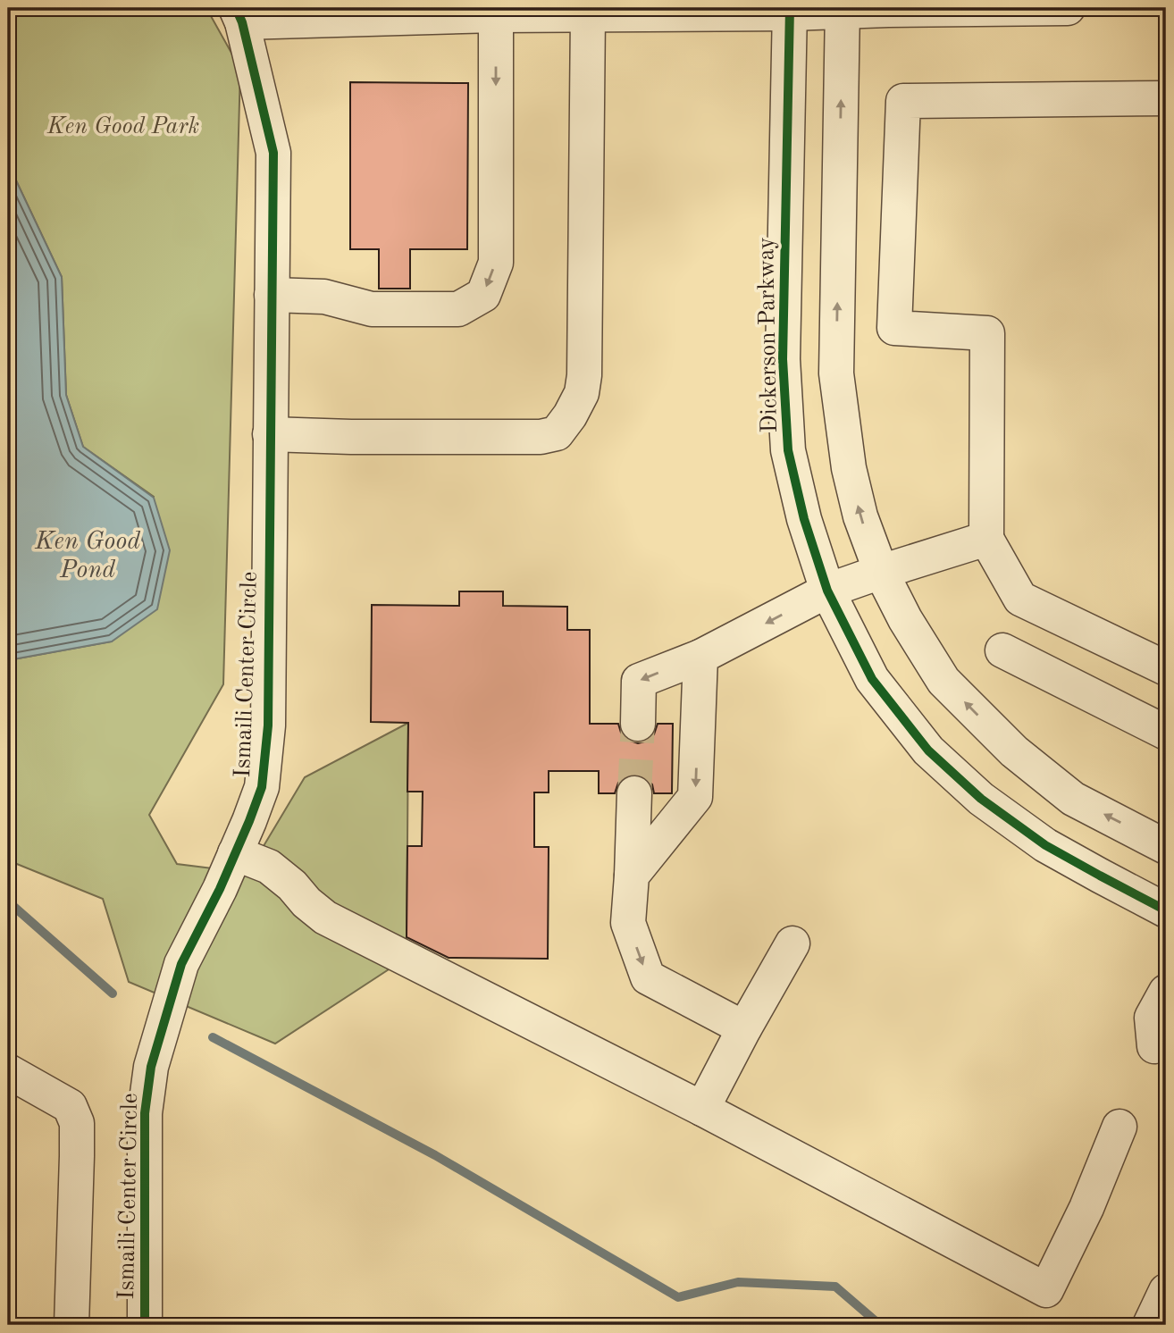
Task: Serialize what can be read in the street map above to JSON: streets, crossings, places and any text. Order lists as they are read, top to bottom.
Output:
{
  "streets": {
    "street": ["Dickerson Parkway", "Ismaili Center Circle"]
  },
  "water": ["Ken Good Pond"],
  "parks": ["Ken Good Park"]
}
